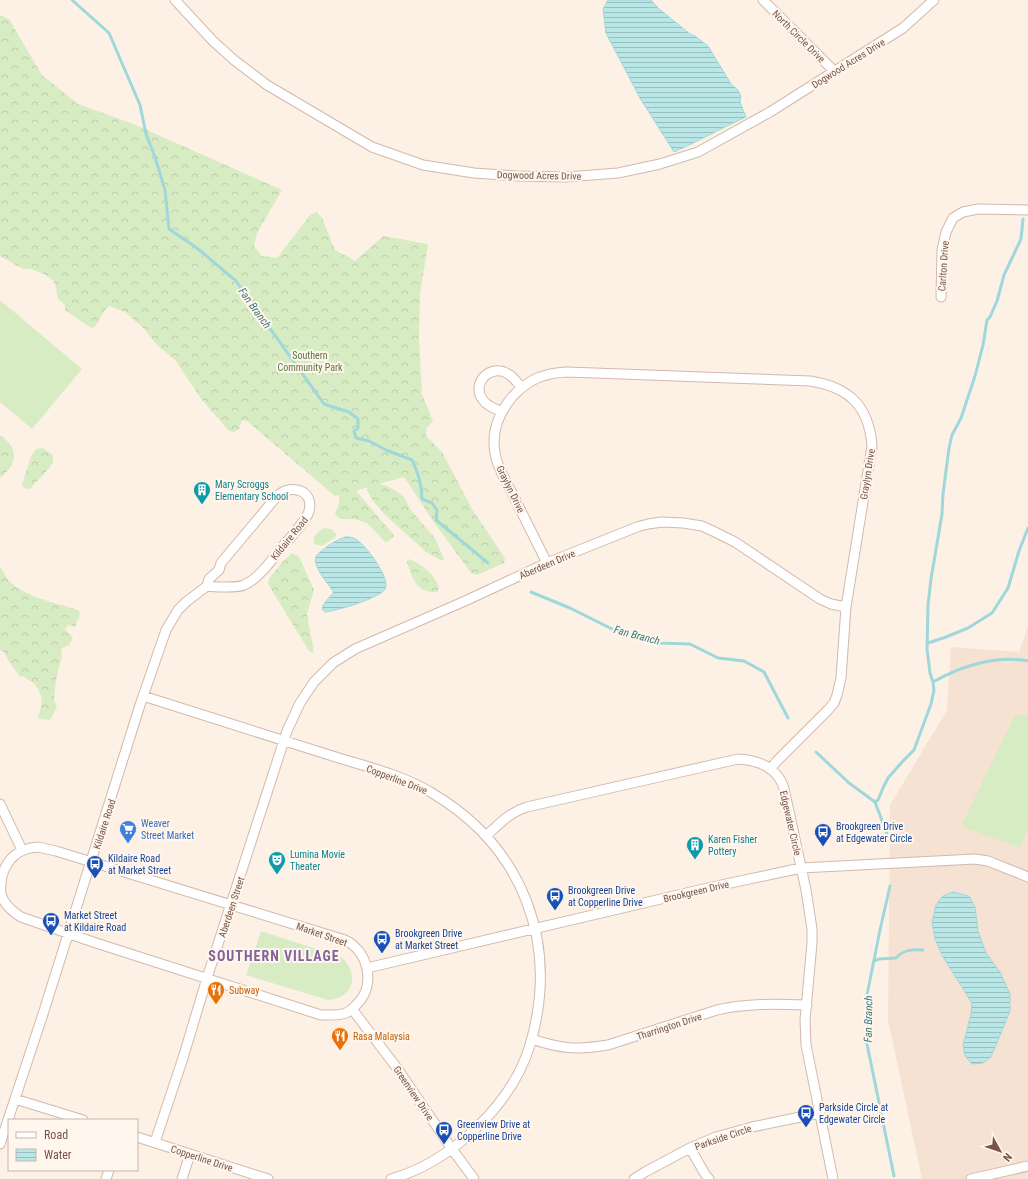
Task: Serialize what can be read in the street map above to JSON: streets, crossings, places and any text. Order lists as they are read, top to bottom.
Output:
{
  "streets": {
    "street": [
      "North Circle Drive",
      "Dogwood Acres Drive",
      "Carlton Drive",
      "Graylyn Drive",
      "Kildaire Road",
      "Aberdeen Drive",
      "Copperline Drive",
      "Edgewater Circle",
      "Brookgreen Drive",
      "Aberdeen Street",
      "Market Street",
      "Tharrington Drive",
      "Greenview Drive",
      "Parkside Circle"
    ]
  },
  "crossings": [
    ["North Circle Drive", "Dogwood Acres Drive"],
    ["Graylyn Drive", "Aberdeen Drive"],
    ["Graylyn Drive", "Edgewater Circle"],
    ["Kildaire Road", "Copperline Drive"],
    ["Kildaire Road", "Market Street"],
    ["Aberdeen Drive", "Copperline Drive"],
    ["Aberdeen Drive", "Aberdeen Street"],
    ["Copperline Drive", "Edgewater Circle"],
    ["Copperline Drive", "Brookgreen Drive"],
    ["Copperline Drive", "Aberdeen Street"],
    ["Copperline Drive", "Tharrington Drive"],
    ["Copperline Drive", "Greenview Drive"],
    ["Edgewater Circle", "Brookgreen Drive"],
    ["Edgewater Circle", "Tharrington Drive"],
    ["Edgewater Circle", "Parkside Circle"],
    ["Brookgreen Drive", "Market Street"],
    ["Aberdeen Street", "Market Street"]
  ],
  "districts": ["SOUTHERN VILLAGE"],
  "water": ["Fan Branch"],
  "parks": ["Southern Community Park"],
  "places": {
    "building": ["Mary Scroggs Elementary School", "Karen Fisher Pottery"],
    "supermarket": ["Weaver Street Market"],
    "bus stop": [
      "Brookgreen Drive at Edgewater Circle",
      "Kildaire Road at Market Street",
      "Brookgreen Drive at Copperline Drive",
      "Market Street at Kildaire Road",
      "Brookgreen Drive at Market Street",
      "Parkside Circle at Edgewater Circle",
      "Greenview Drive at Copperline Drive"
    ],
    "theatre": ["Lumina Movie Theater"],
    "restaurant": ["Subway", "Rasa Malaysia"]
  },
  "legend": ["Road", "Water"],
  "north": "bottom right"
}
